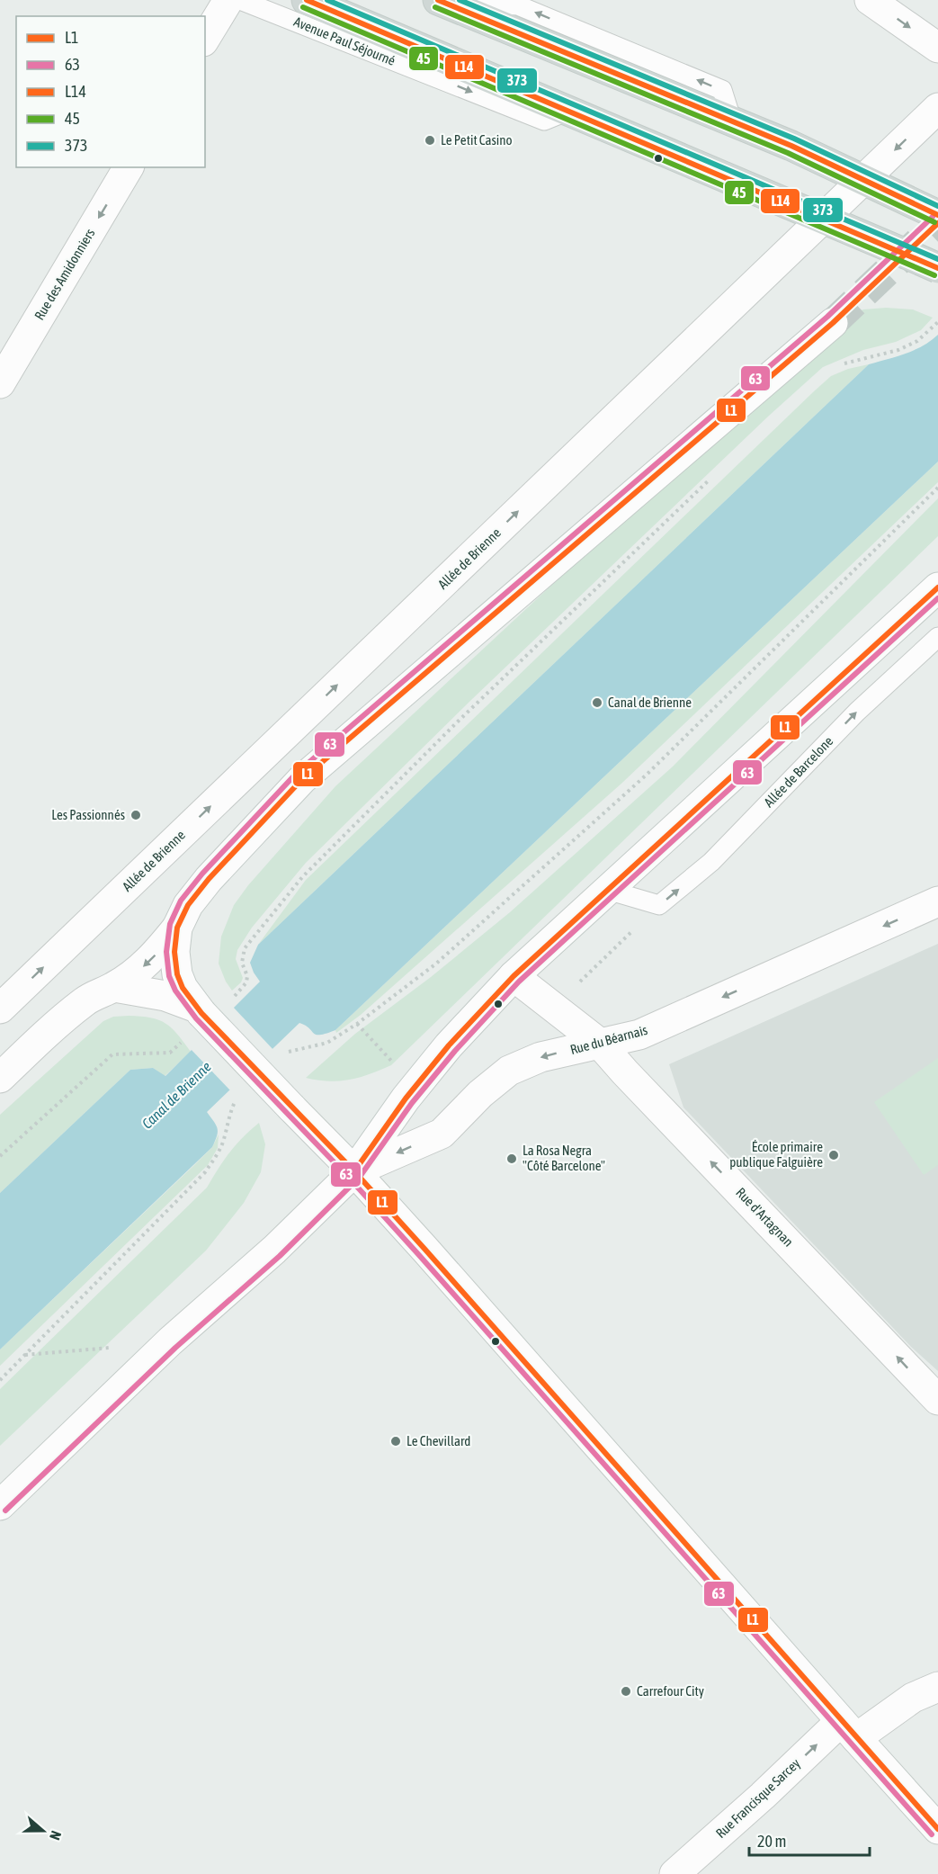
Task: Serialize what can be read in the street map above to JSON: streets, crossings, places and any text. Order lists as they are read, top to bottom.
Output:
{
  "streets": {
    "main road": ["Avenue Paul Séjourné"],
    "street": [
      "Rue des Amidonniers",
      "Allée de Brienne",
      "Rue du Béarnais",
      "Rue d'Artagnan",
      "Rue Francisque Sarcey"
    ],
    "lane": ["Allée de Barcelone"]
  },
  "crossings": [
    ["Avenue Paul Séjourné", "Allée de Brienne"],
    ["Rue du Béarnais", "Rue d'Artagnan"]
  ],
  "one_way": [
    "Rue des Amidonniers",
    "Allée de Barcelone",
    "Rue d'Artagnan",
    "Rue Francisque Sarcey"
  ],
  "water": ["Canal de Brienne"],
  "places": [
    "Le Petit Casino",
    "Canal de Brienne",
    "Les Passionnés",
    "École primaire publique Falguière",
    "La Rosa Negra \"Côté Barcelone\"",
    "Le Chevillard",
    "Carrefour City"
  ],
  "lines": [
    "transit line L14",
    "transit line 373",
    "transit line 45",
    "transit line 63",
    "transit line L1"
  ],
  "legend": [
    "L1",
    "63",
    "L14",
    "45",
    "373"
  ],
  "scale_bar": "20 m",
  "north": "right"
}
